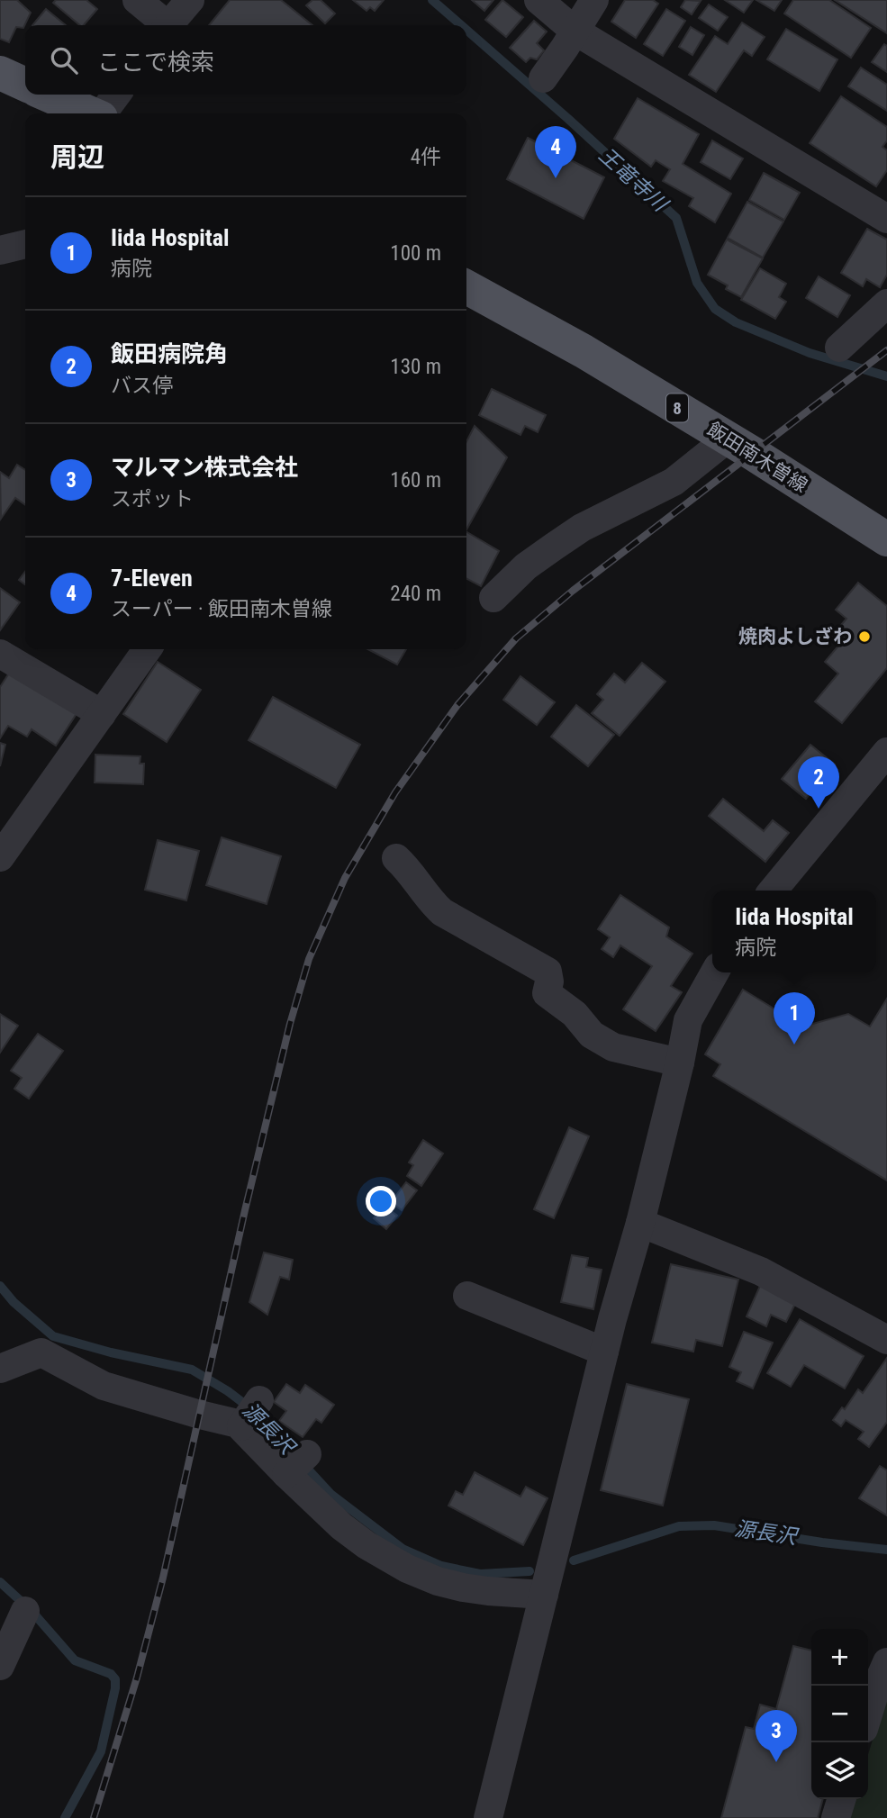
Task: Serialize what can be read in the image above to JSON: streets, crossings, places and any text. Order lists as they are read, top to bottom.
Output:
{
  "streets": {
    "main road": ["8", "飯田南木曽線"]
  },
  "water": ["王竜寺川", "源長沢"],
  "places": ["焼肉よしざわ"],
  "page": {
    "search": "ここで検索",
    "heading": ["周辺", "4件"],
    "pins": [
      "4",
      "2",
      "1",
      "3"
    ],
    "list": [
      {
        "mark": "1",
        "name": "Iida Hospital",
        "note": "病院",
        "value": "100 m"
      },
      {
        "mark": "2",
        "name": "飯田病院角",
        "note": "バス停",
        "value": "130 m"
      },
      {
        "mark": "3",
        "name": "マルマン株式会社",
        "note": "スポット",
        "value": "160 m"
      },
      {
        "mark": "4",
        "name": "7-Eleven",
        "note": "スーパー · 飯田南木曽線",
        "value": "240 m"
      }
    ],
    "popup": ["Iida Hospital", "病院"],
    "map_buttons": ["+", "−"]
  }
}
